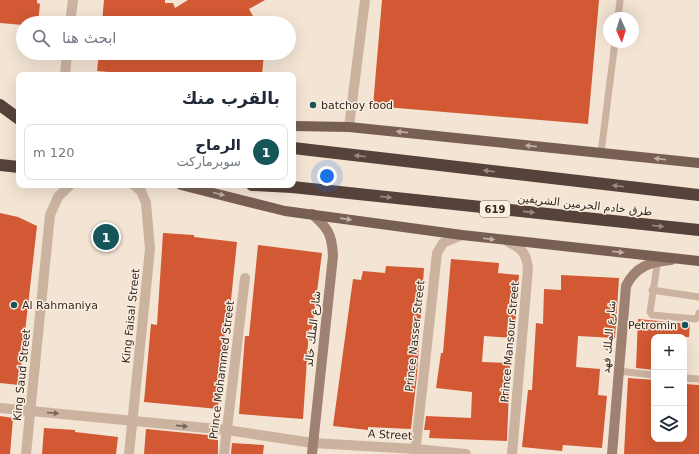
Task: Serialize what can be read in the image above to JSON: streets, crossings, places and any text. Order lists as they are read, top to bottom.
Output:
{
  "streets": {
    "highway": ["طرق خادم الحرمين الشريفين", "619"],
    "street": [
      "King Faisal Street",
      "شارع الملك خالد",
      "Prince Nasser Street",
      "شارع الملك فهد",
      "Prince Mansour Street",
      "Prince Mohammed Street",
      "King Saud Street",
      "A Street"
    ]
  },
  "crossings": [
    ["King Faisal Street", "A Street"],
    ["شارع الملك خالد", "A Street"],
    ["Prince Nasser Street", "A Street"],
    ["Prince Mohammed Street", "A Street"],
    ["King Saud Street", "A Street"]
  ],
  "one_way": ["A Street"],
  "places": ["batchoy food", "Al Rahmaniya", "Petromin"],
  "north": "bottom",
  "page": {
    "search": "ابحث هنا",
    "heading": "بالقرب منك",
    "list": [
      {
        "mark": "1",
        "name": "الرماح",
        "note": "سوبرماركت",
        "value": "120 m"
      }
    ],
    "pins": "1",
    "map_buttons": ["+", "−"]
  }
}
